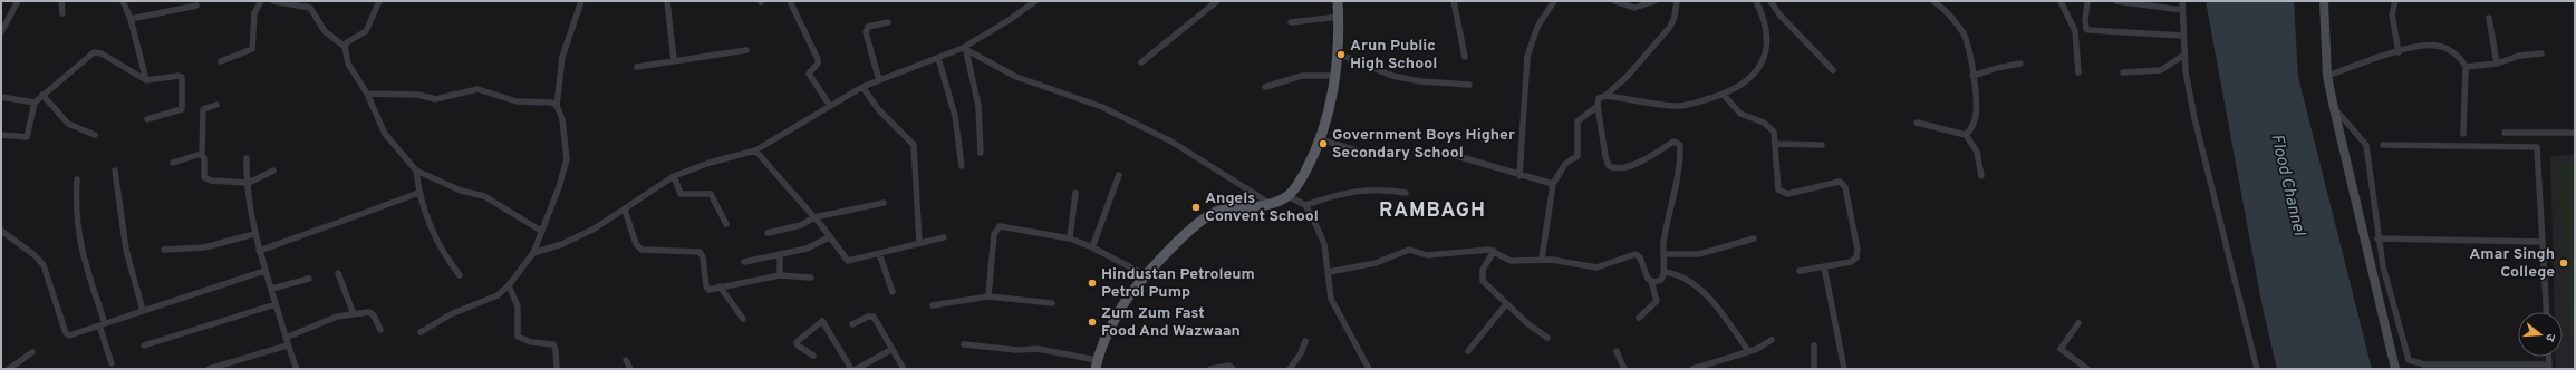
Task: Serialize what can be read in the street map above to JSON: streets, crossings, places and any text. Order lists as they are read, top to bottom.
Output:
{
  "districts": ["RAMBAGH"],
  "water": ["Flood Channel"],
  "places": [
    "Arun Public High School",
    "Government Boys Higher Secondary School",
    "Angels Convent School",
    "Amar Singh College",
    "Hindustan Petroleum Petrol Pump",
    "Zum Zum Fast Food And Wazwaan"
  ],
  "north": "right"
}
